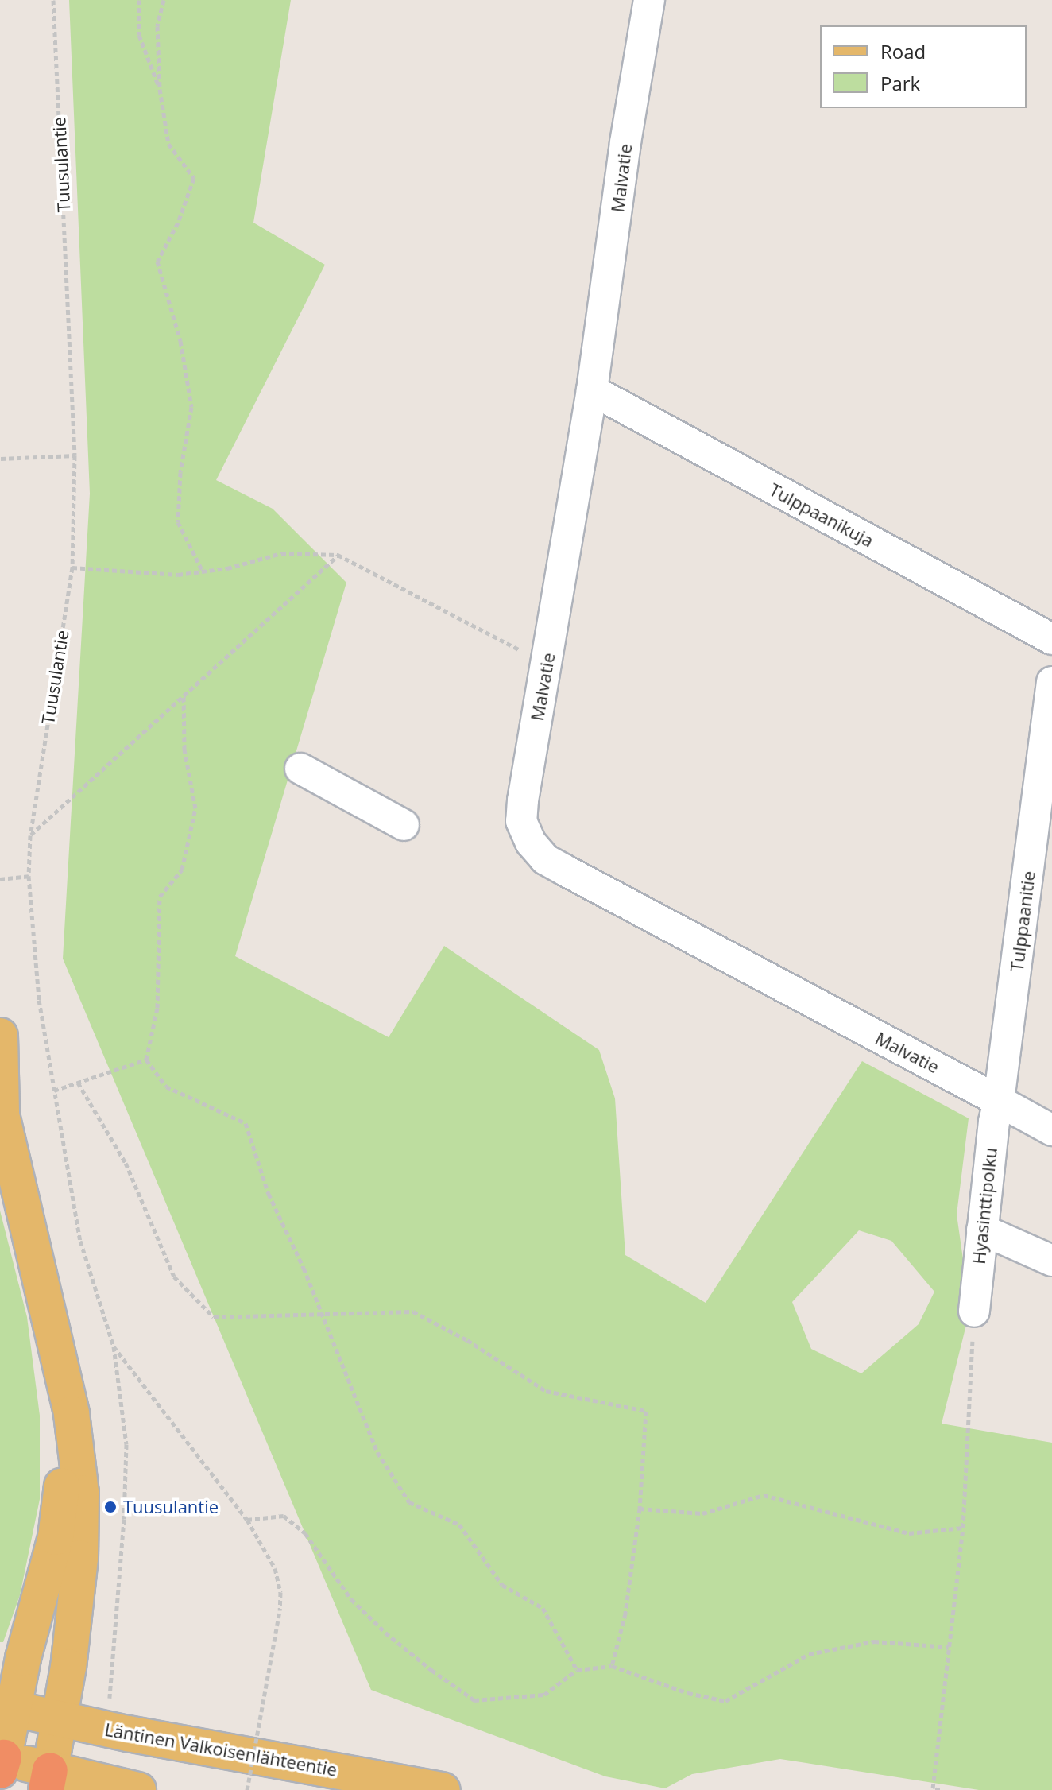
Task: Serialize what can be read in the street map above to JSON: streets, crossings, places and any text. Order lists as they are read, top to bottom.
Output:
{
  "streets": {
    "main road": ["Läntinen Valkoisenlähteentie"],
    "street": [
      "Malvatie",
      "Tulppaanikuja",
      "Tulppaanitie",
      "Hyasinttipolku"
    ],
    "path": ["Tuusulantie"]
  },
  "crossings": [
    ["Tuusulantie", "Läntinen Valkoisenlähteentie"],
    ["Malvatie", "Tulppaanikuja"],
    ["Malvatie", "Tulppaanitie"],
    ["Malvatie", "Hyasinttipolku"],
    ["Tulppaanitie", "Hyasinttipolku"]
  ],
  "places": ["Tuusulantie"],
  "legend": ["Road", "Park"]
}
